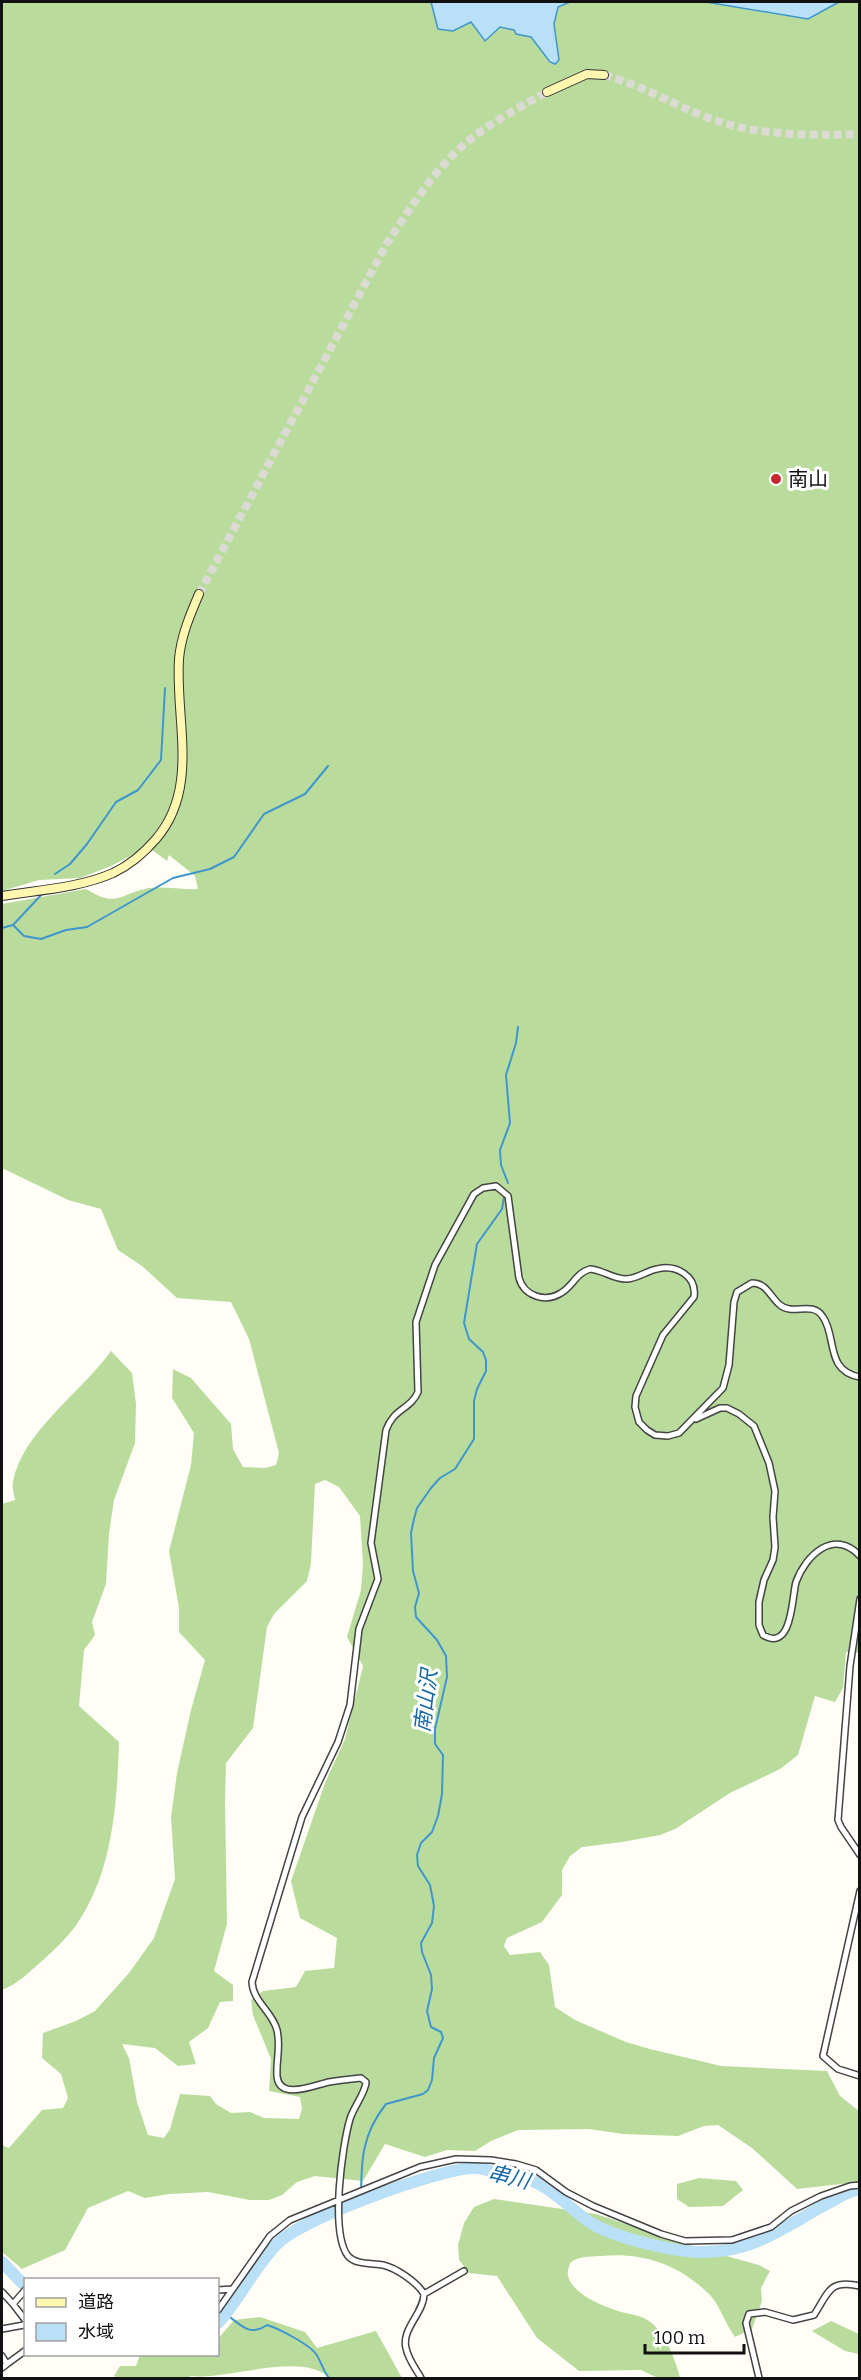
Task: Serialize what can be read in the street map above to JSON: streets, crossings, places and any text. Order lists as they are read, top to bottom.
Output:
{
  "water": ["南山沢", "串川"],
  "places": ["南山"],
  "legend": ["道路", "水域"],
  "scale_bar": "100 m"
}
